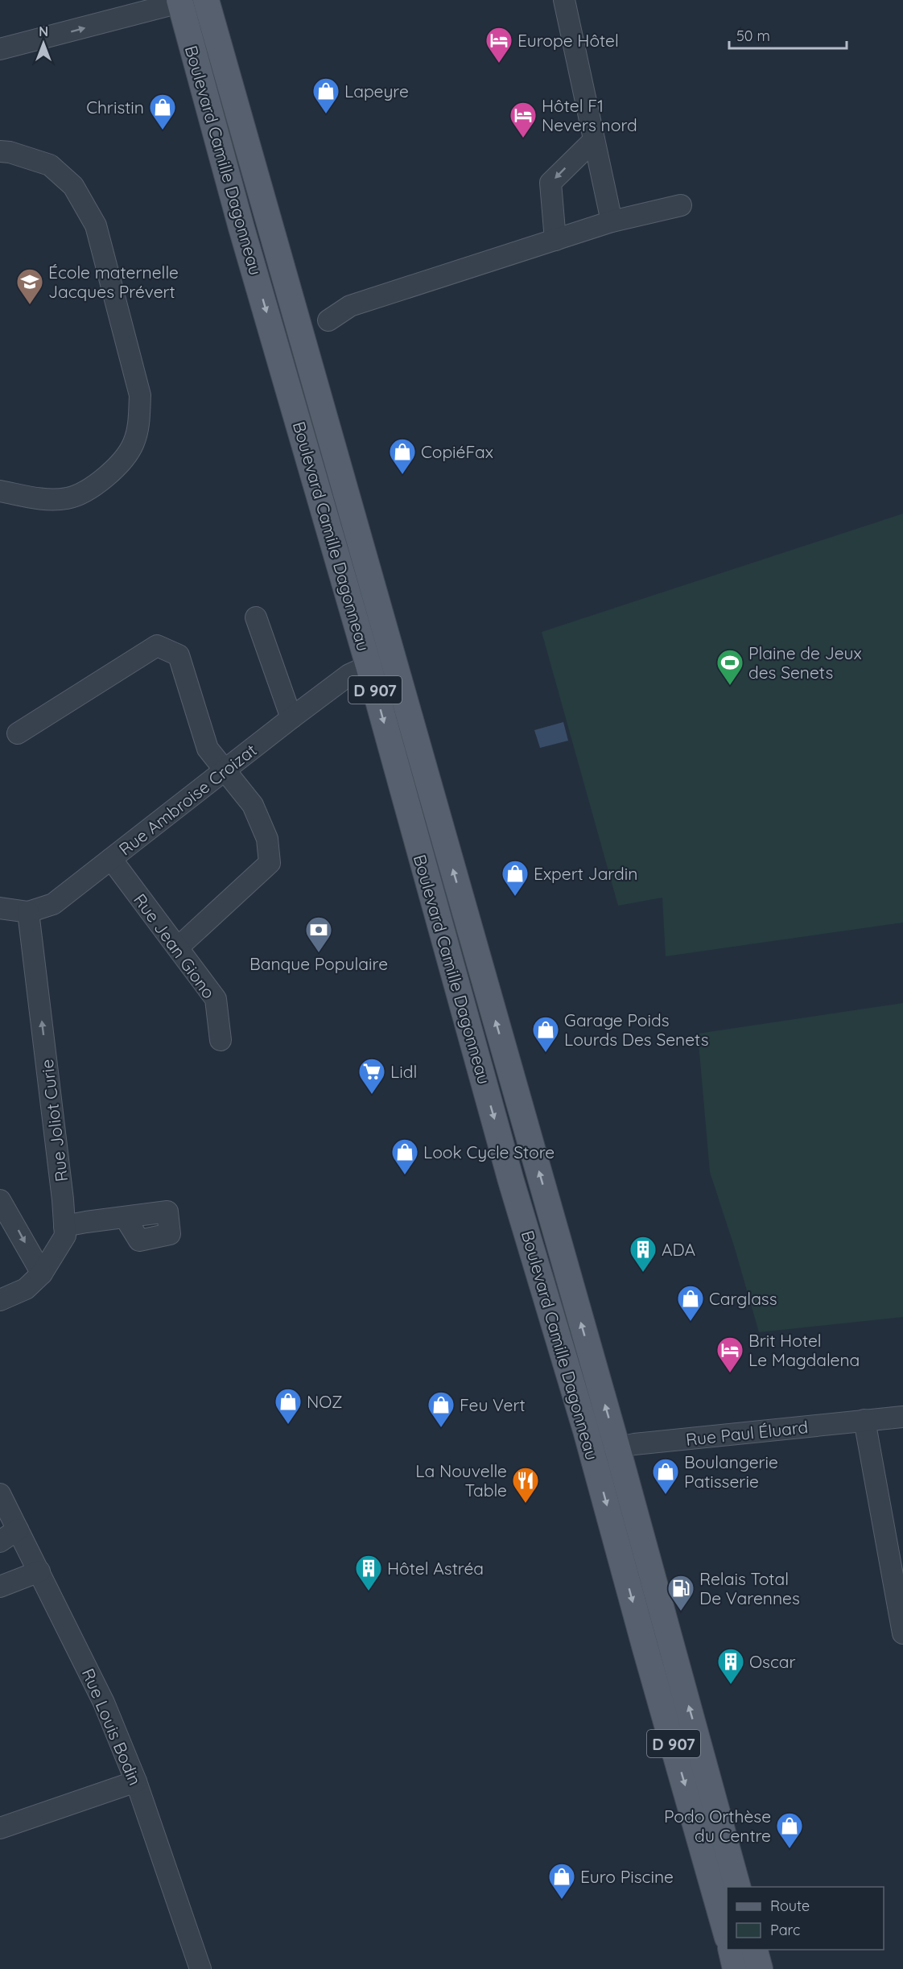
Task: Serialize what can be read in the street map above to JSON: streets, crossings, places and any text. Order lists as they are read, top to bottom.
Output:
{
  "streets": {
    "main road": ["Boulevard Camille Dagonneau", "D 907"],
    "street": [
      "Rue Ambroise Croizat",
      "Rue Jean Giono",
      "Rue Joliot Curie",
      "Rue Paul Éluard",
      "Rue Louis Bodin"
    ]
  },
  "crossings": [
    ["Boulevard Camille Dagonneau", "Rue Ambroise Croizat"],
    ["Boulevard Camille Dagonneau", "Rue Paul Éluard"],
    ["Rue Ambroise Croizat", "Rue Jean Giono"],
    ["Rue Ambroise Croizat", "Rue Joliot Curie"]
  ],
  "one_way": ["Rue Joliot Curie"],
  "places": {
    "hotel": ["Europe Hôtel", "Hôtel F1 Nevers nord", "Brit Hotel Le Magdalena"],
    "shop": [
      "Lapeyre",
      "Christin",
      "CopiéFax",
      "Expert Jardin",
      "Garage Poids Lourds Des Senets",
      "Look Cycle Store",
      "Carglass",
      "NOZ",
      "Feu Vert",
      "Boulangerie Patisserie",
      "Podo Orthèse du Centre",
      "Euro Piscine"
    ],
    "school or university": ["École maternelle Jacques Prévert"],
    "sports": ["Plaine de Jeux des Senets"],
    "bank": ["Banque Populaire"],
    "supermarket": ["Lidl"],
    "building": ["ADA", "Hôtel Astréa", "Oscar"],
    "restaurant": ["La Nouvelle Table"],
    "fuel station": ["Relais Total De Varennes"]
  },
  "legend": ["Route", "Parc"],
  "scale_bar": "50 m",
  "north": "top"
}
